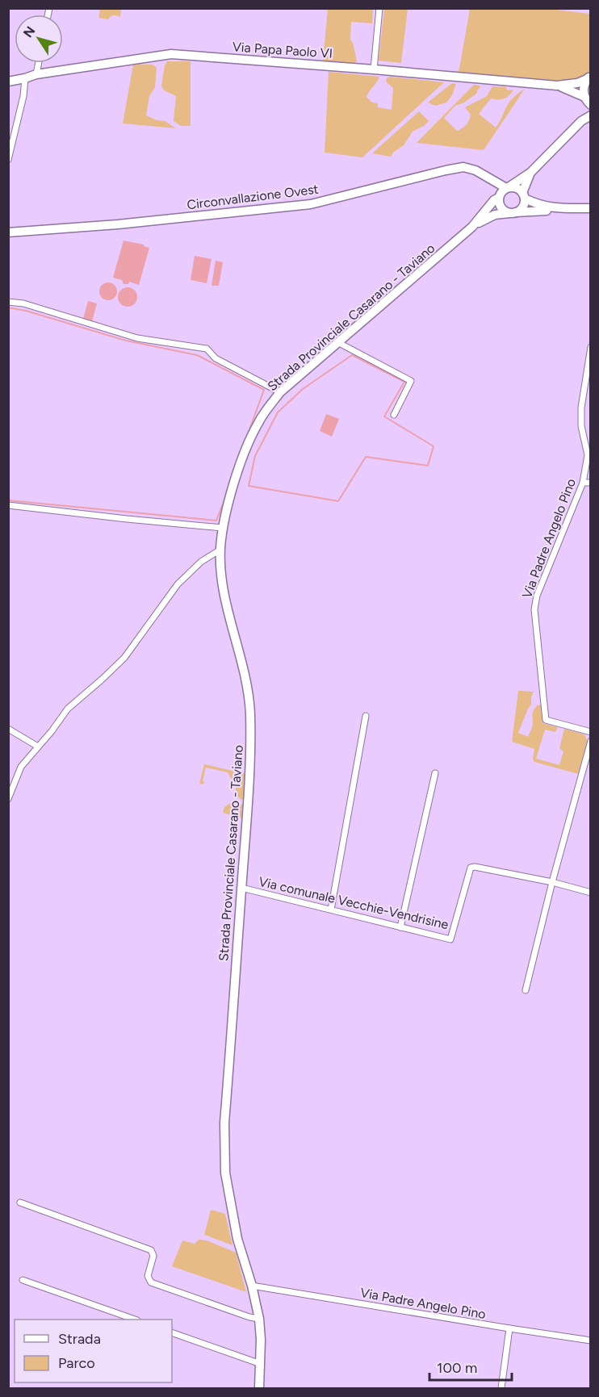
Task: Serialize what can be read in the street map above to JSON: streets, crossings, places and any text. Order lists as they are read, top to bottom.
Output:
{
  "streets": {
    "main road": ["Via Papa Paolo VI", "Circonvallazione Ovest", "Strada Provinciale Casarano - Taviano"],
    "street": ["Via Padre Angelo Pino", "Via comunale Vecchie-Vendrisine"]
  },
  "crossings": [
    ["Circonvallazione Ovest", "Strada Provinciale Casarano - Taviano"],
    ["Strada Provinciale Casarano - Taviano", "Via Padre Angelo Pino"],
    ["Strada Provinciale Casarano - Taviano", "Via comunale Vecchie-Vendrisine"]
  ],
  "legend": ["Strada", "Parco"],
  "scale_bar": "100 m",
  "north": "top left"
}
